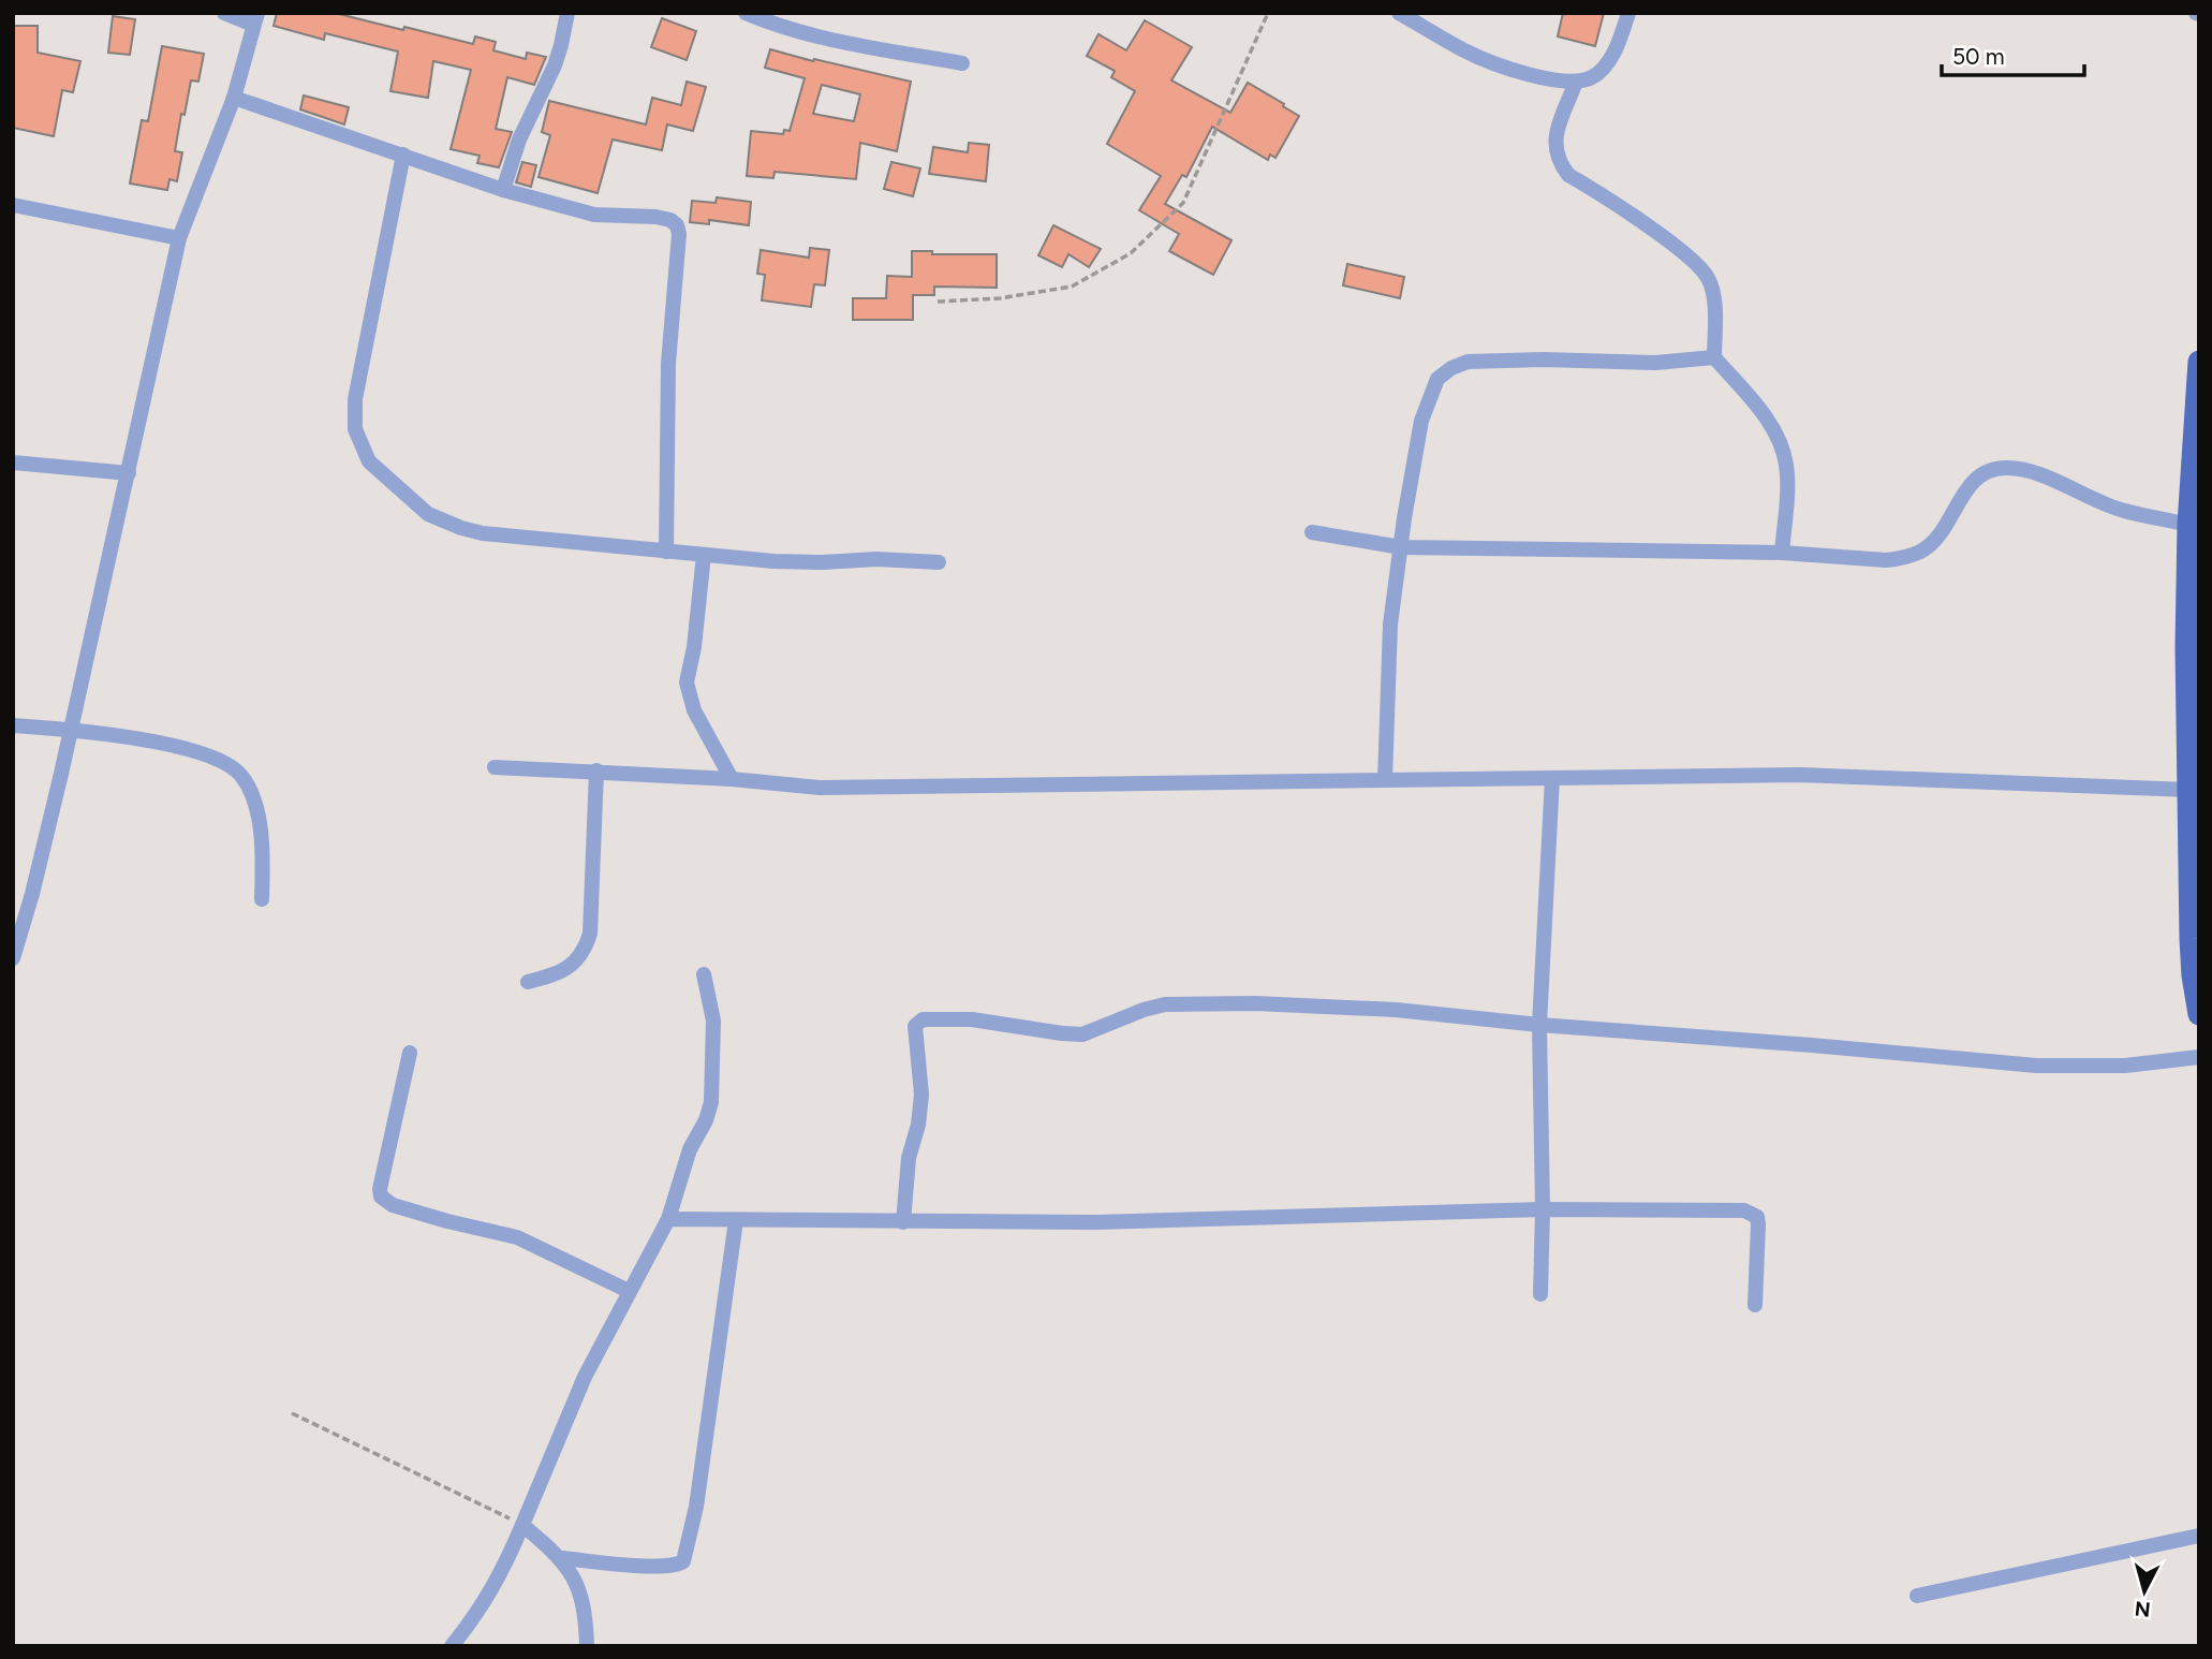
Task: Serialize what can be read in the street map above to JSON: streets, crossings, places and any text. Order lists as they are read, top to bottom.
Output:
{
  "scale_bar": "50 m",
  "north": "bottom"
}
